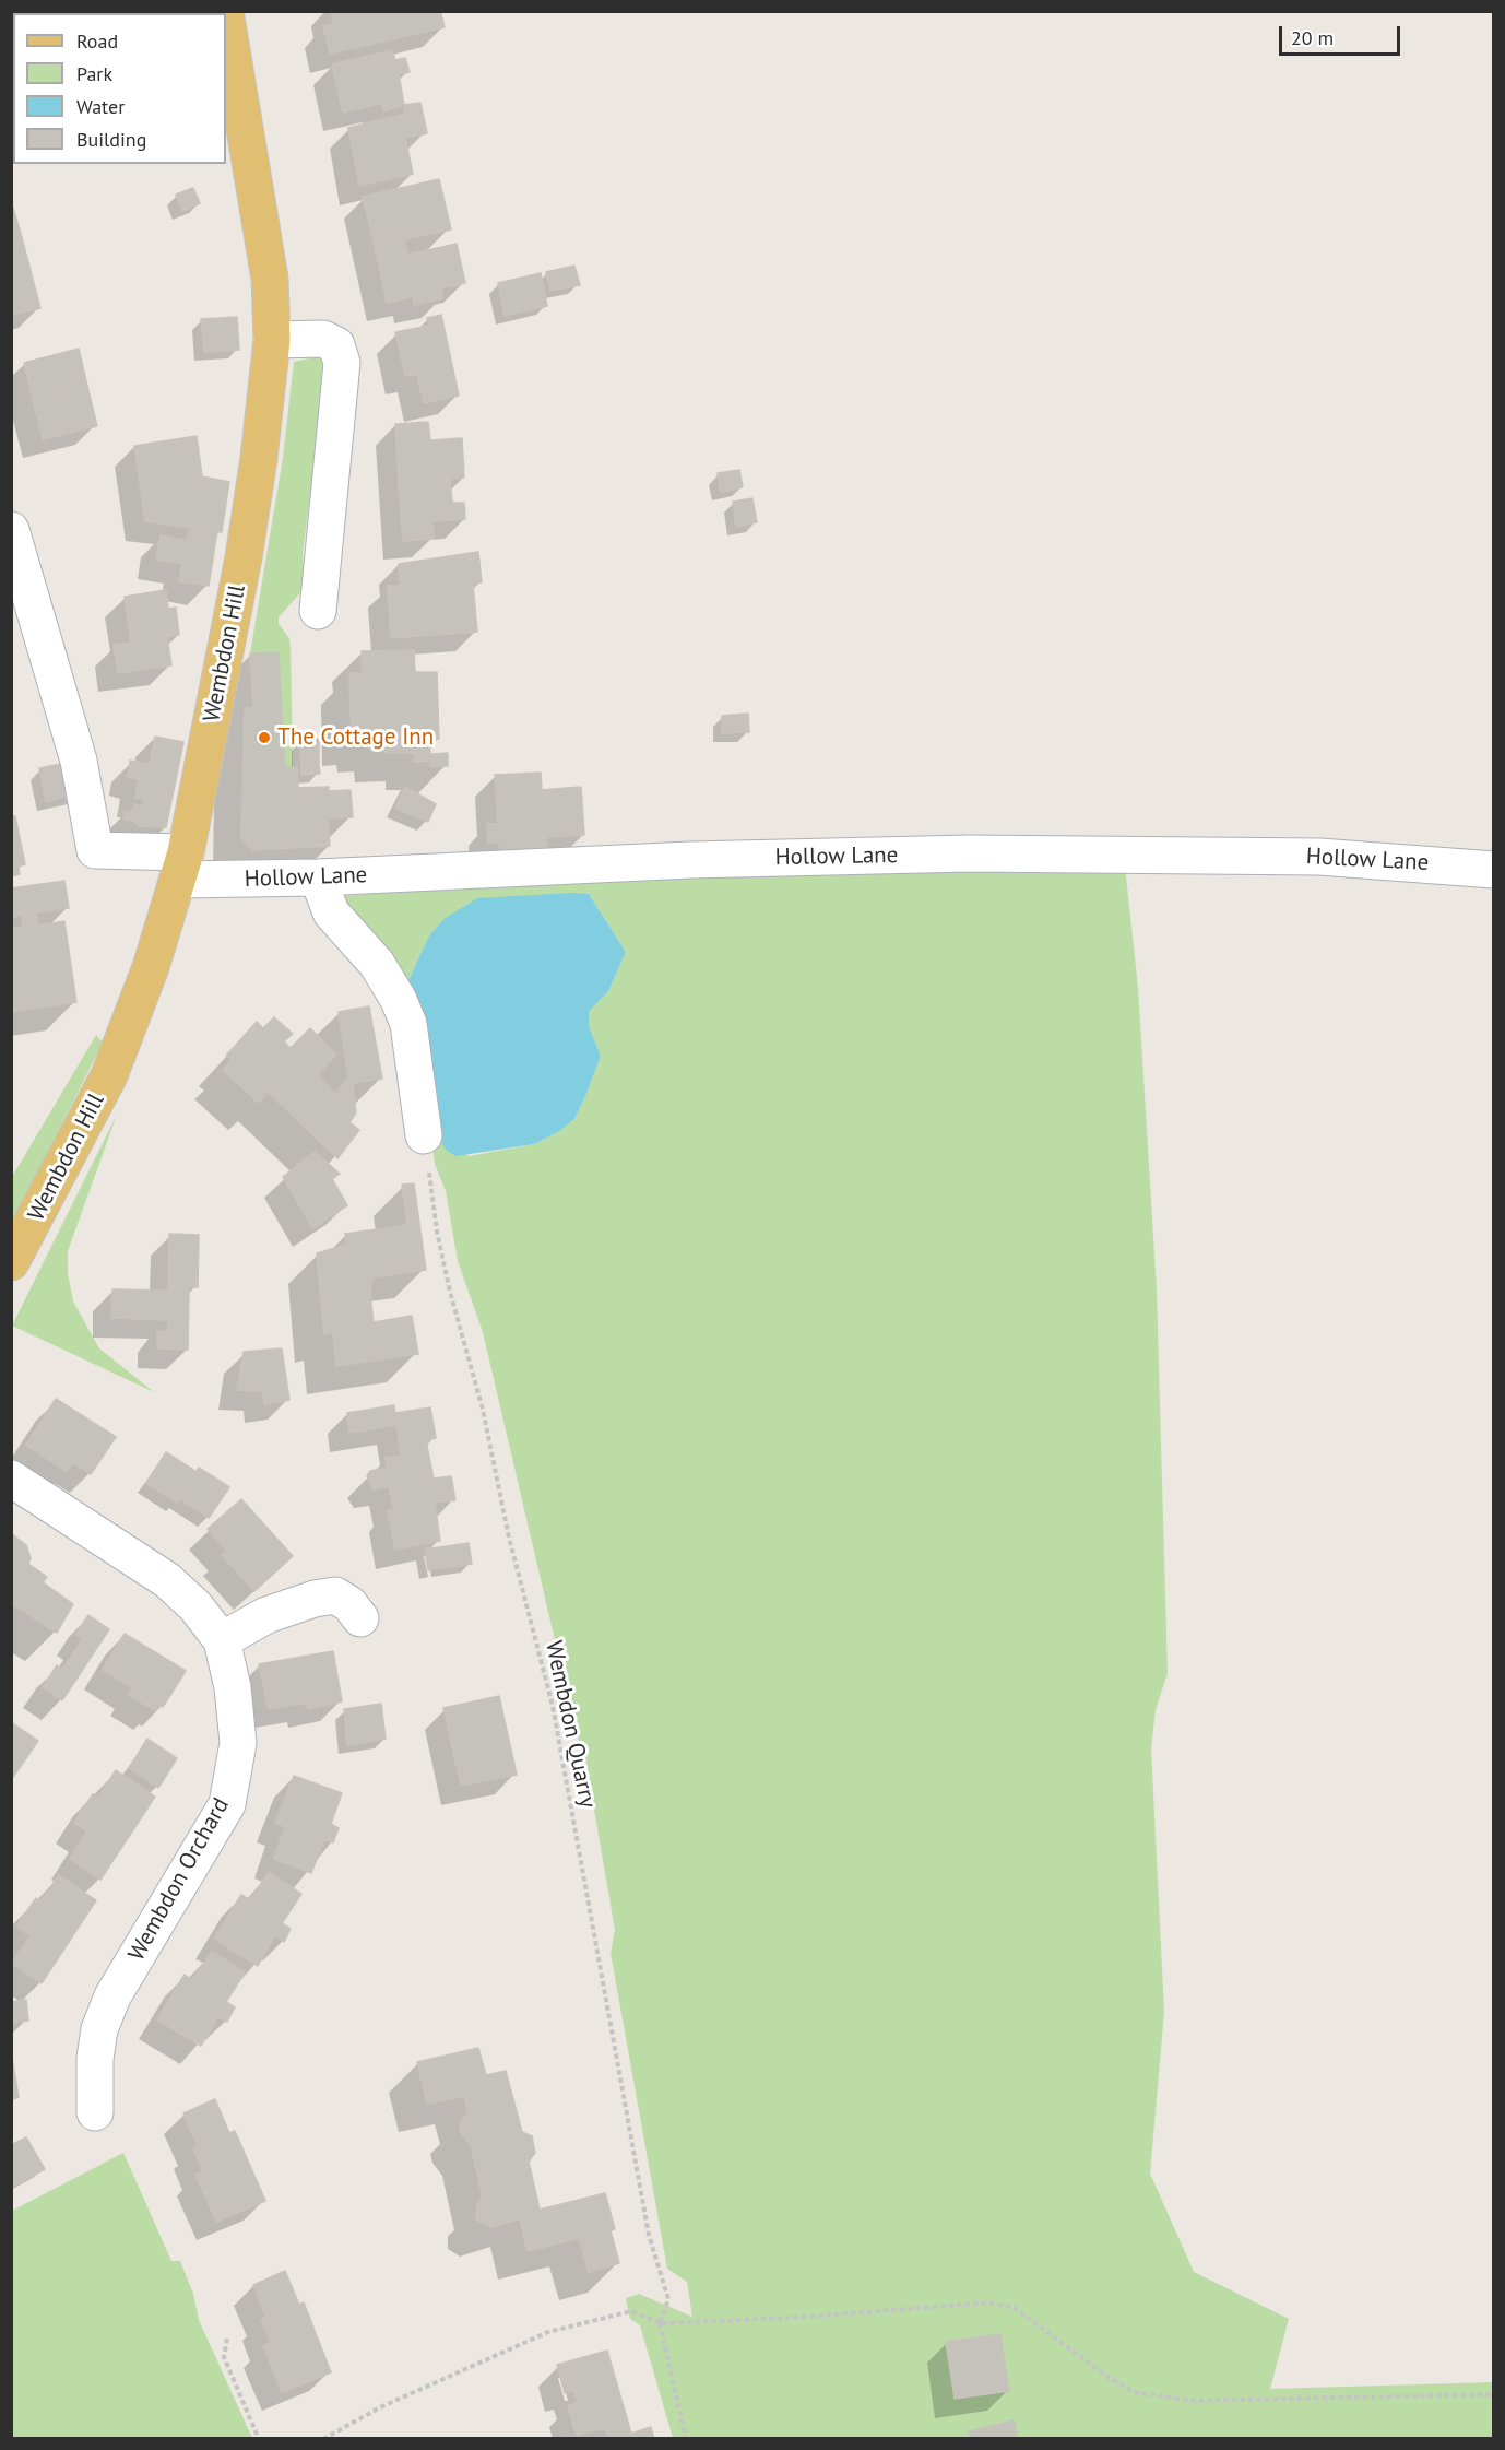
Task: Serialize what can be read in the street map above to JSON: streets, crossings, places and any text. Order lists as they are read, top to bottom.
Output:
{
  "streets": {
    "main road": ["Wembdon Hill"],
    "street": ["Hollow Lane", "Wembdon Orchard"],
    "path": ["Wembdon Quarry"]
  },
  "crossings": [
    ["Wembdon Hill", "Hollow Lane"]
  ],
  "places": ["The Cottage Inn"],
  "legend": [
    "Road",
    "Park",
    "Water",
    "Building"
  ],
  "scale_bar": "20 m"
}
